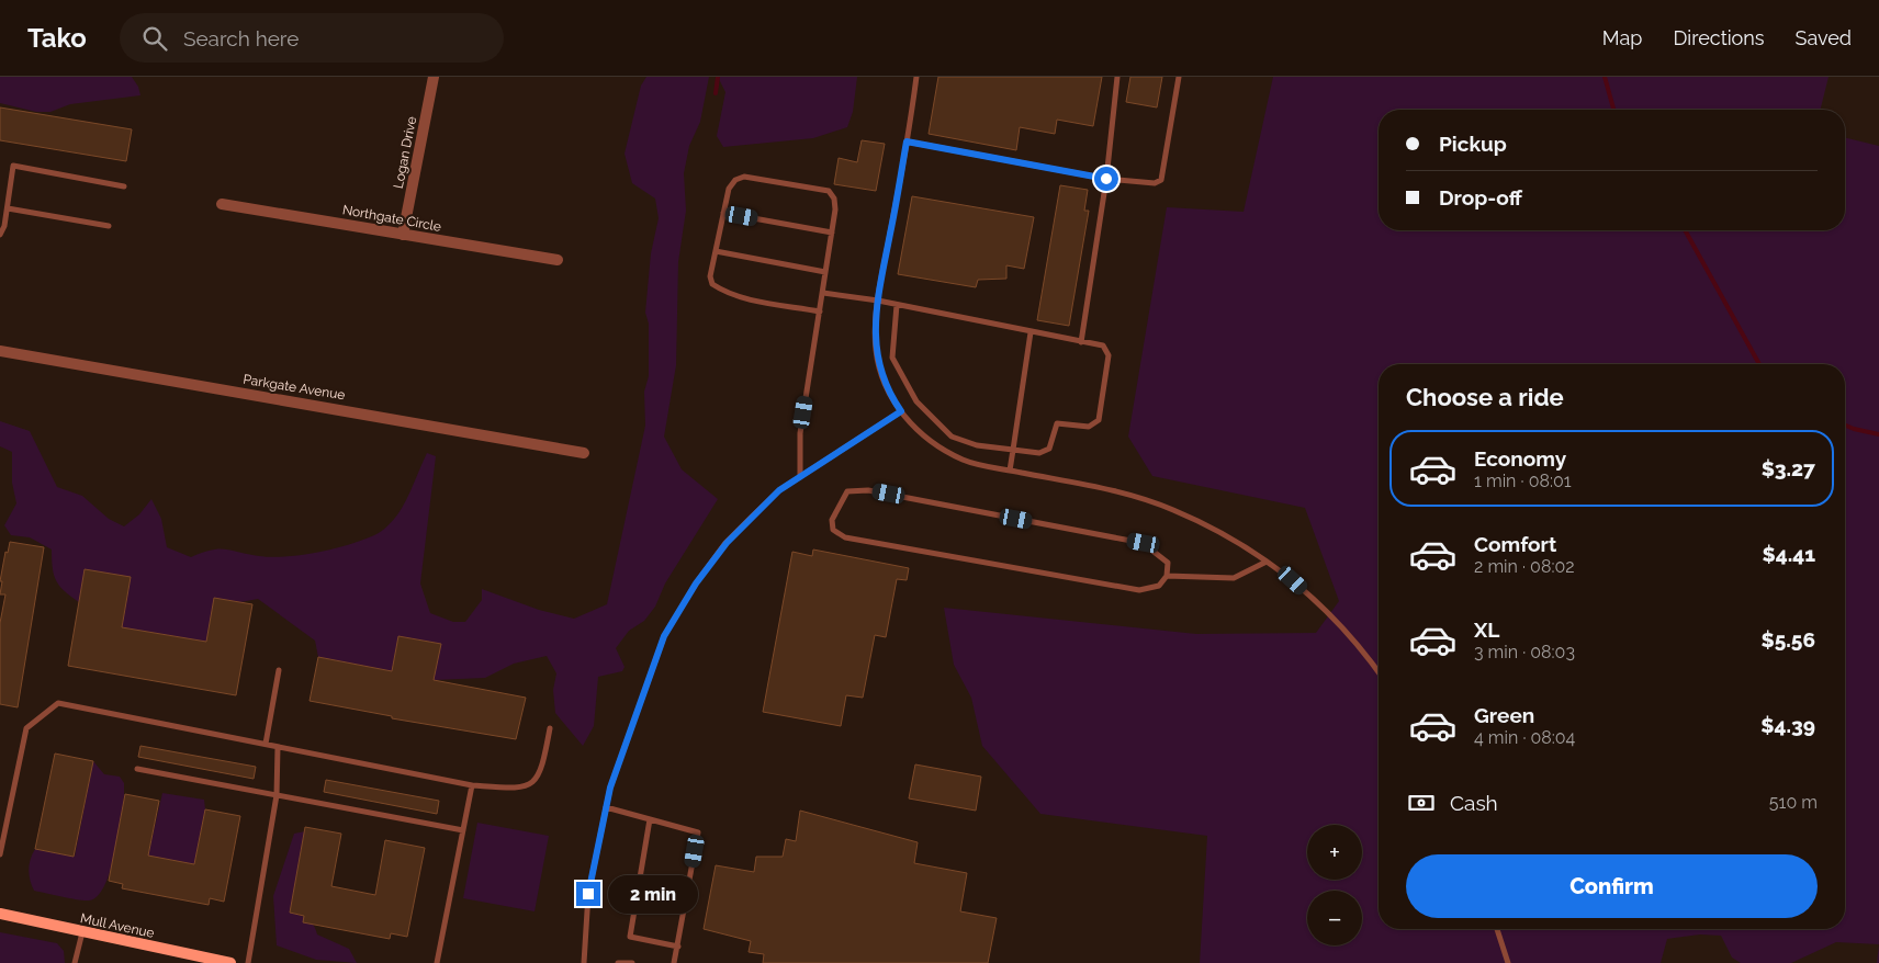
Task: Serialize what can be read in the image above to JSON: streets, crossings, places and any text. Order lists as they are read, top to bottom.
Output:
{
  "streets": {
    "street": [
      "Logan Drive",
      "Northgate Circle",
      "Parkgate Avenue",
      "Mull Avenue"
    ]
  },
  "crossings": [
    ["Logan Drive", "Northgate Circle"]
  ],
  "page": {
    "header": "Tako",
    "search": "Search here",
    "nav": ["Map", "Directions", "Saved"],
    "banner": ["Pickup", "Drop-off"],
    "heading": "Choose a ride",
    "list": [
      {
        "name": "Economy",
        "note": "1 min · 08:01",
        "value": "$3.27"
      },
      {
        "name": "Comfort",
        "note": "2 min · 08:02",
        "value": "$4.41"
      },
      {
        "name": "XL",
        "note": "3 min · 08:03",
        "value": "$5.56"
      },
      {
        "name": "Green",
        "note": "4 min · 08:04",
        "value": "$4.39"
      }
    ],
    "pay": ["Cash", "510 m"],
    "map_buttons": ["+", "−"],
    "buttons": "Confirm",
    "bubble": "2 min"
  }
}
